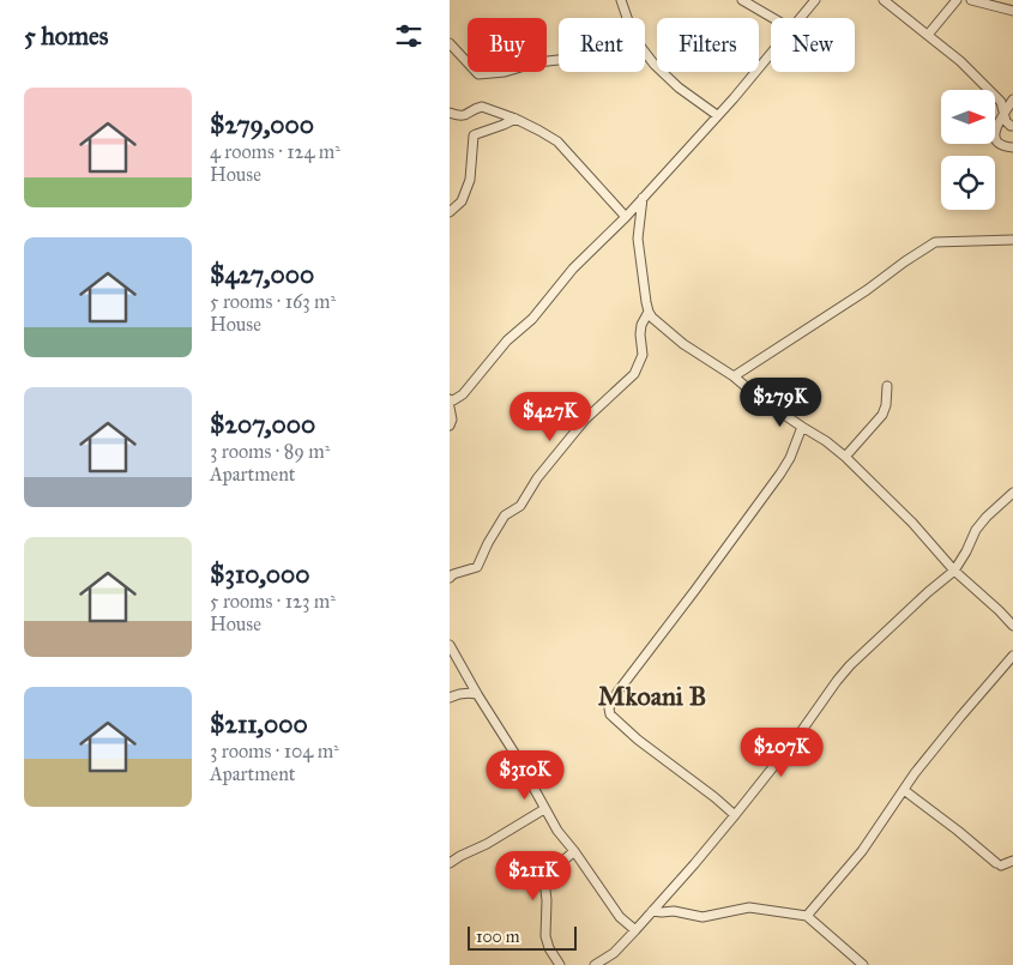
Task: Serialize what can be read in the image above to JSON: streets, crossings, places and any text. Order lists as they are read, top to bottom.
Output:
{
  "districts": ["Mkoani B"],
  "scale_bar": "100 m",
  "north": "right",
  "page": {
    "heading": "5 homes",
    "chip": [
      "Buy",
      "Rent",
      "Filters",
      "New"
    ],
    "list": [
      {
        "name": "$279,000",
        "note": "4 rooms · 124 m² · House"
      },
      {
        "name": "$427,000",
        "note": "5 rooms · 163 m² · House"
      },
      {
        "name": "$207,000",
        "note": "3 rooms · 89 m² · Apartment"
      },
      {
        "name": "$310,000",
        "note": "5 rooms · 123 m² · House"
      },
      {
        "name": "$211,000",
        "note": "3 rooms · 104 m² · Apartment"
      }
    ],
    "price": [
      "$279K",
      "$427K",
      "$207K",
      "$310K",
      "$211K"
    ],
    "scale": "100 m"
  }
}
